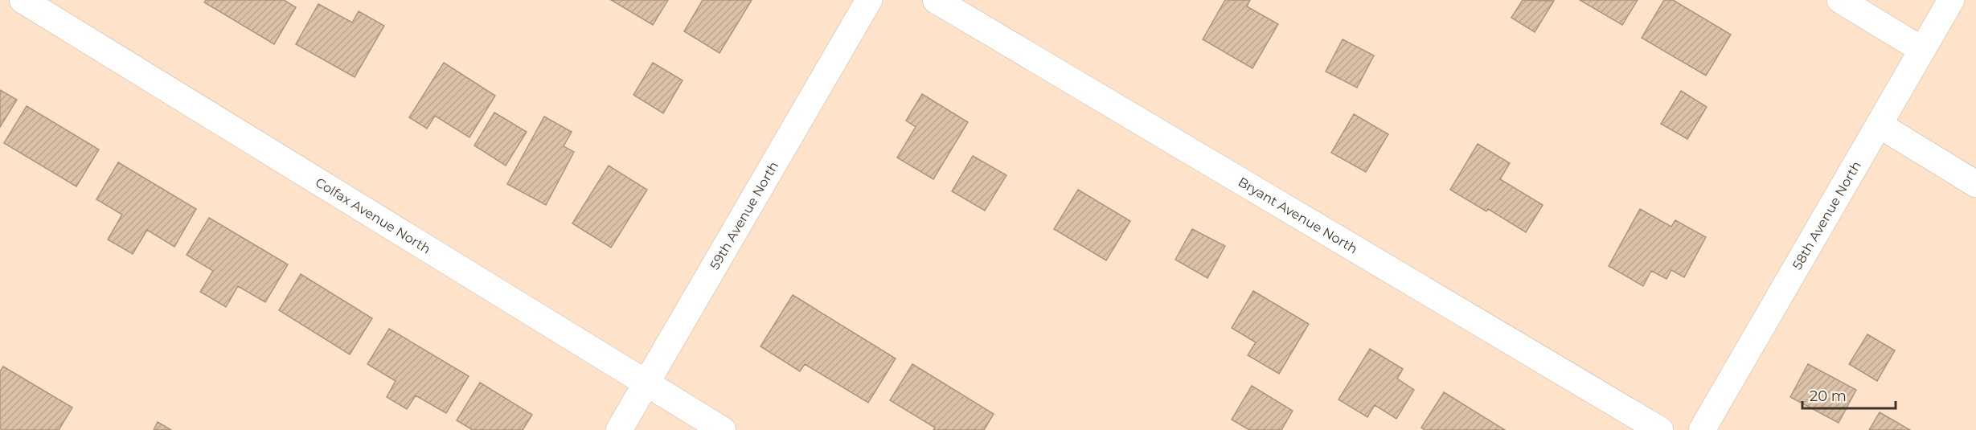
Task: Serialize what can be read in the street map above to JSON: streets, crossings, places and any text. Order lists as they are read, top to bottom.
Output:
{
  "streets": {
    "street": [
      "Colfax Avenue North",
      "58th Avenue North",
      "59th Avenue North",
      "Bryant Avenue North"
    ]
  },
  "crossings": [
    ["Colfax Avenue North", "59th Avenue North"]
  ],
  "scale_bar": "20 m"
}
